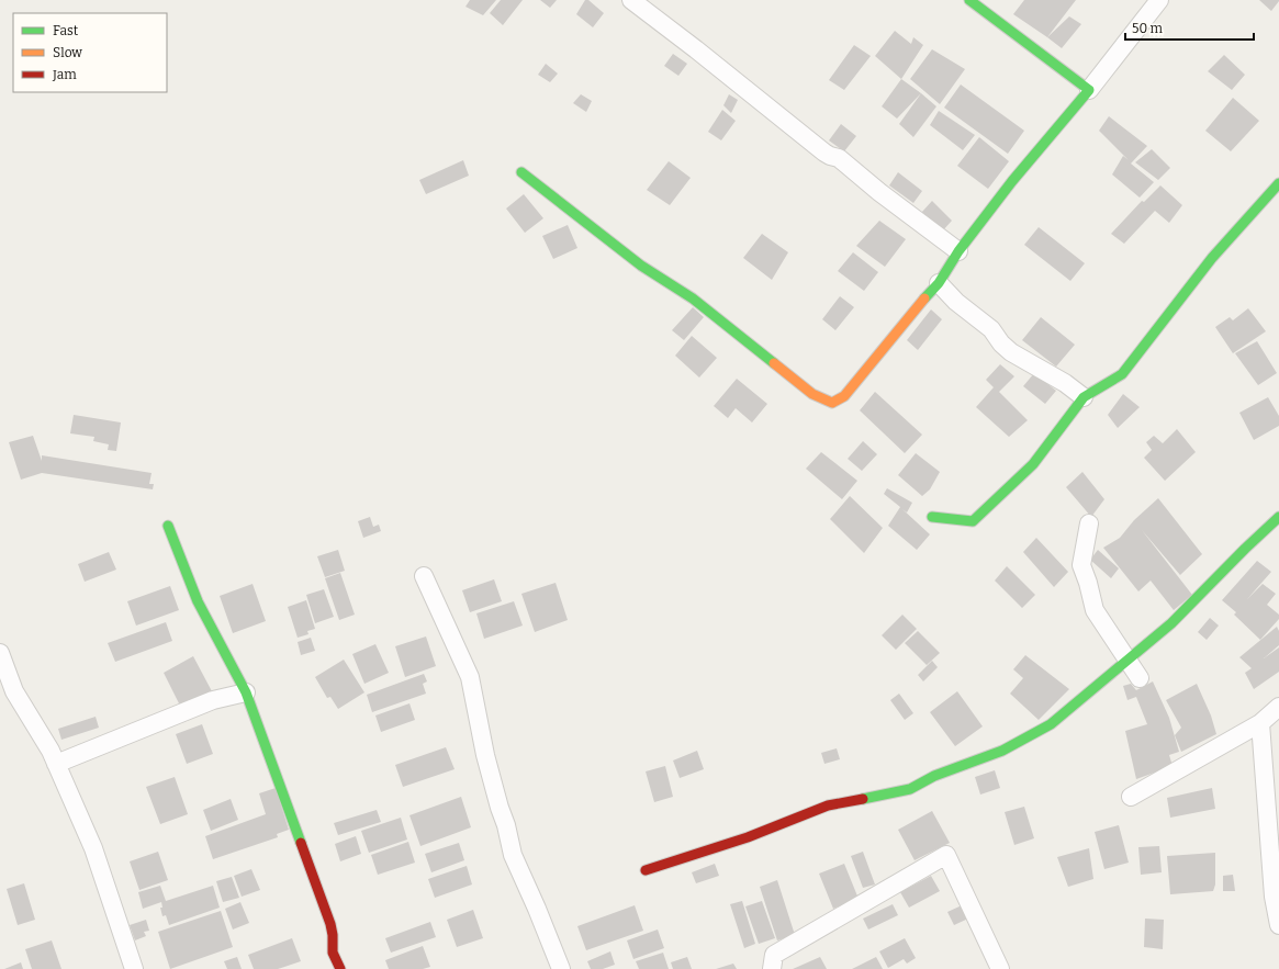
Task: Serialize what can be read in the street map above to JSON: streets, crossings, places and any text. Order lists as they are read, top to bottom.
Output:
{
  "legend": ["Fast", "Slow", "Jam"],
  "scale_bar": "50 m"
}
